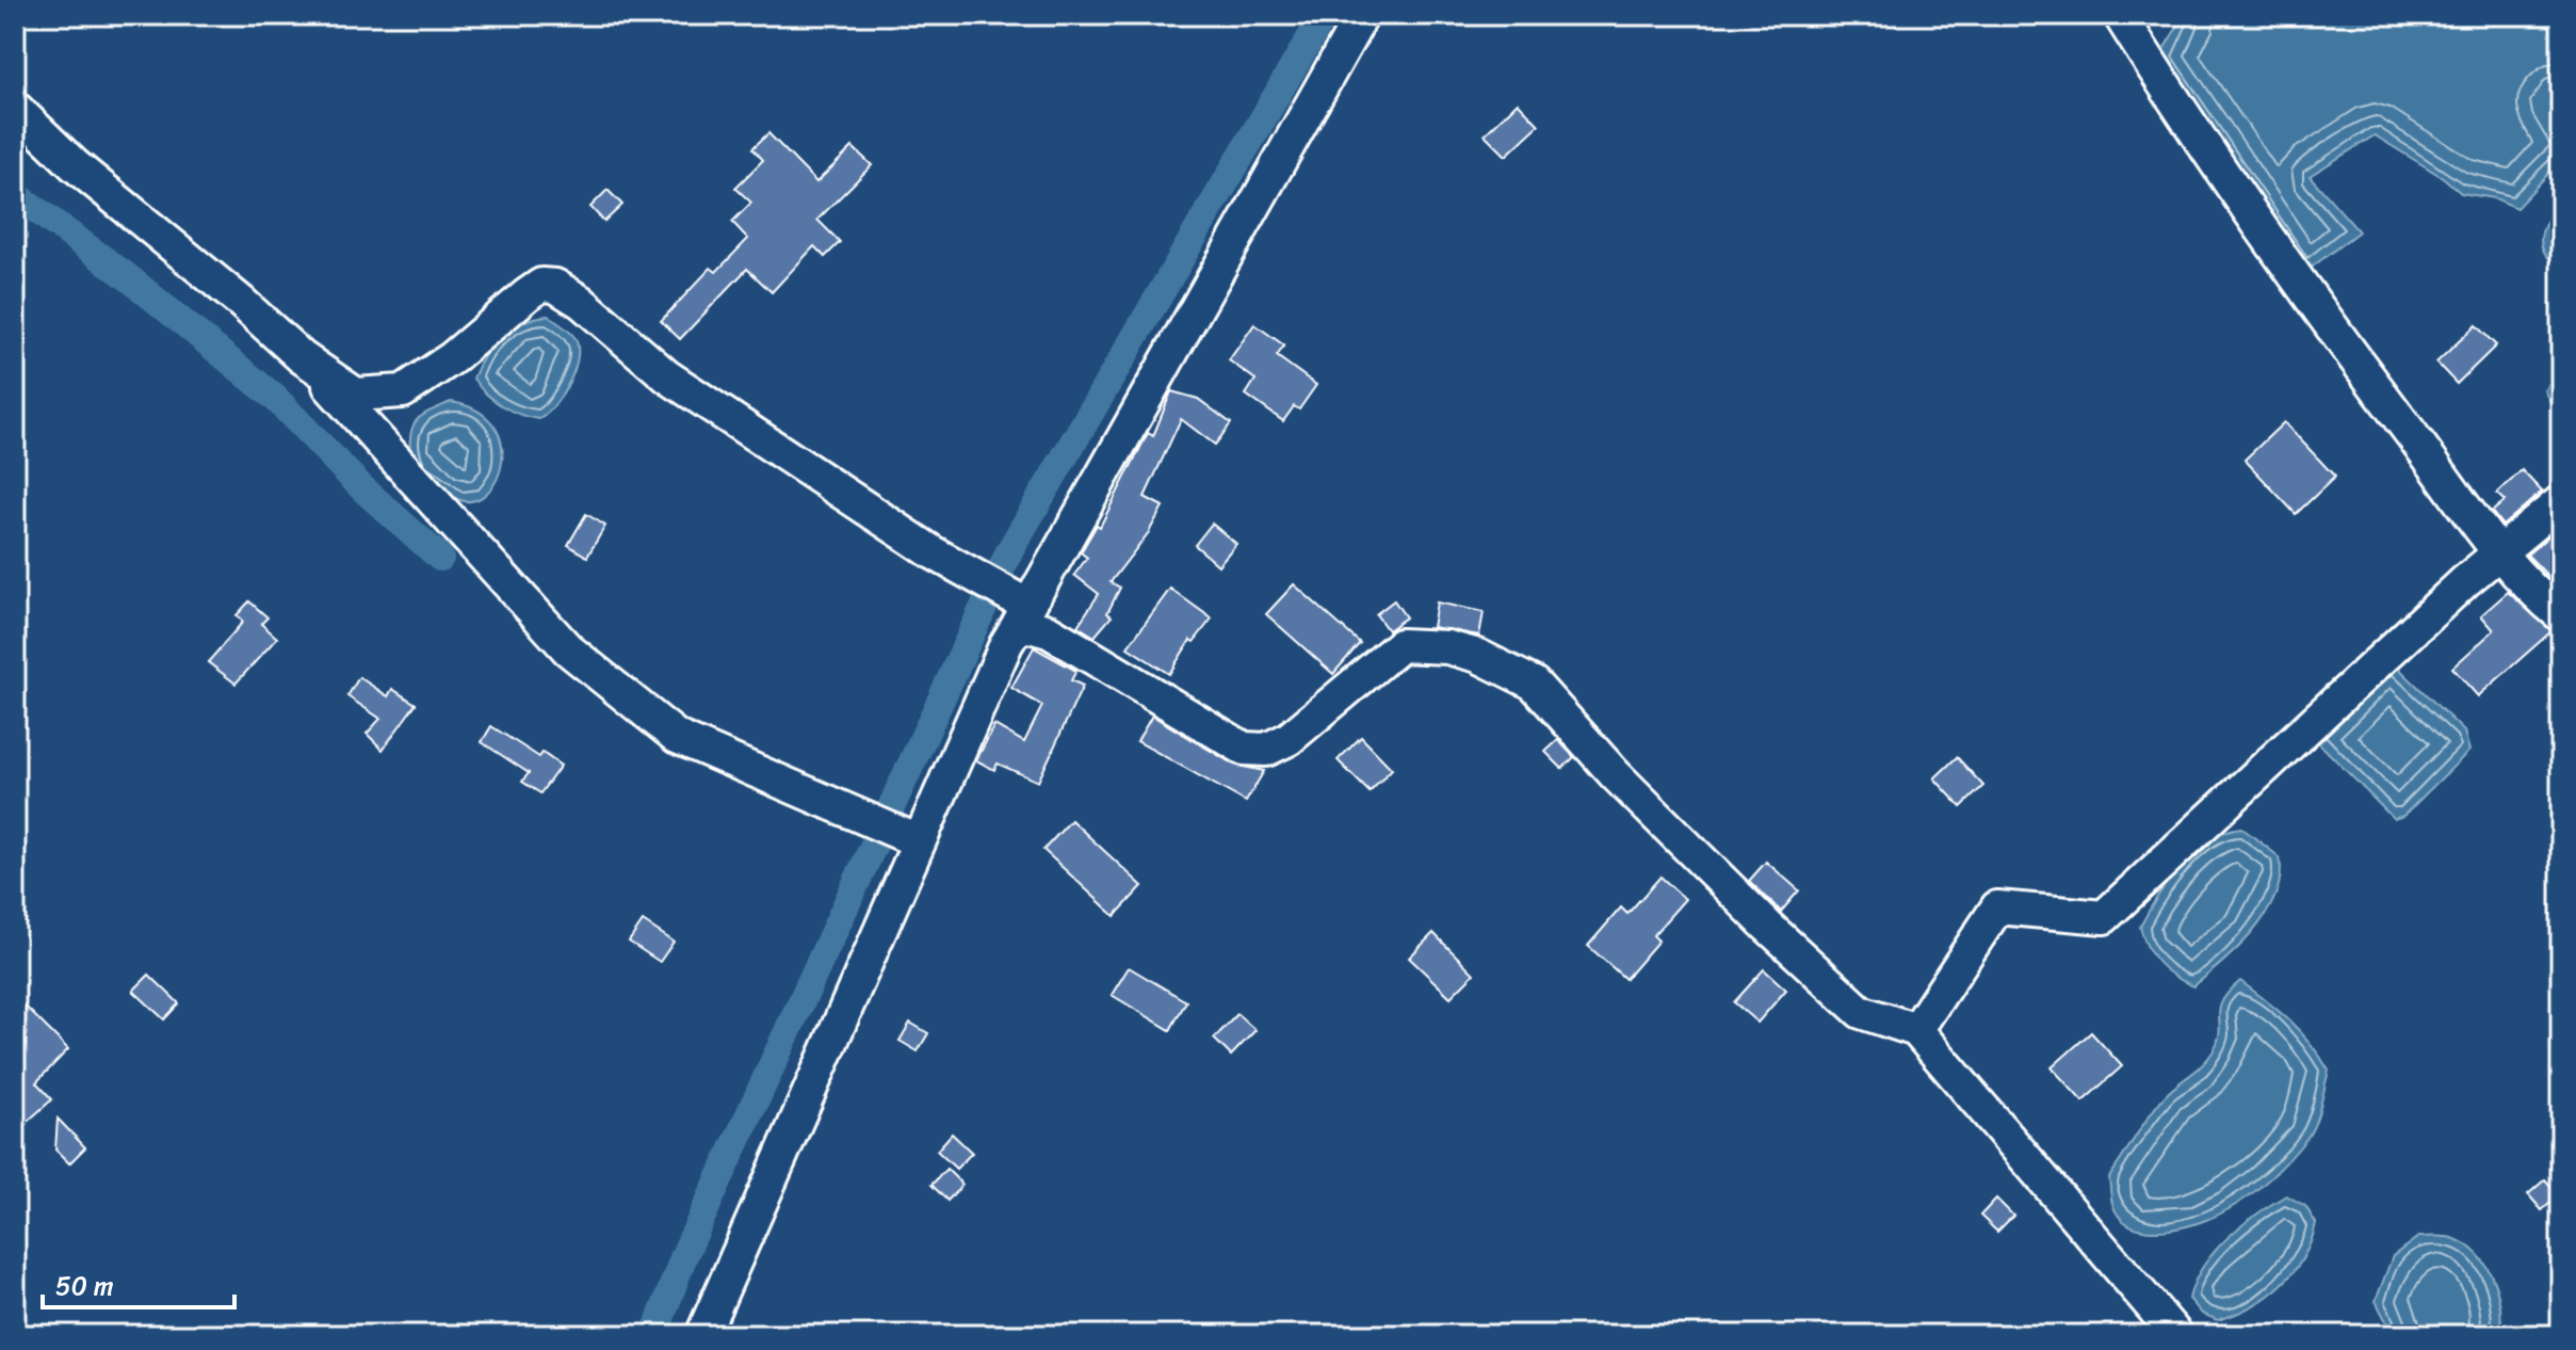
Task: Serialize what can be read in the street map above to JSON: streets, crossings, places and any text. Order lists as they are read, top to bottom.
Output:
{
  "scale_bar": "50 m"
}
